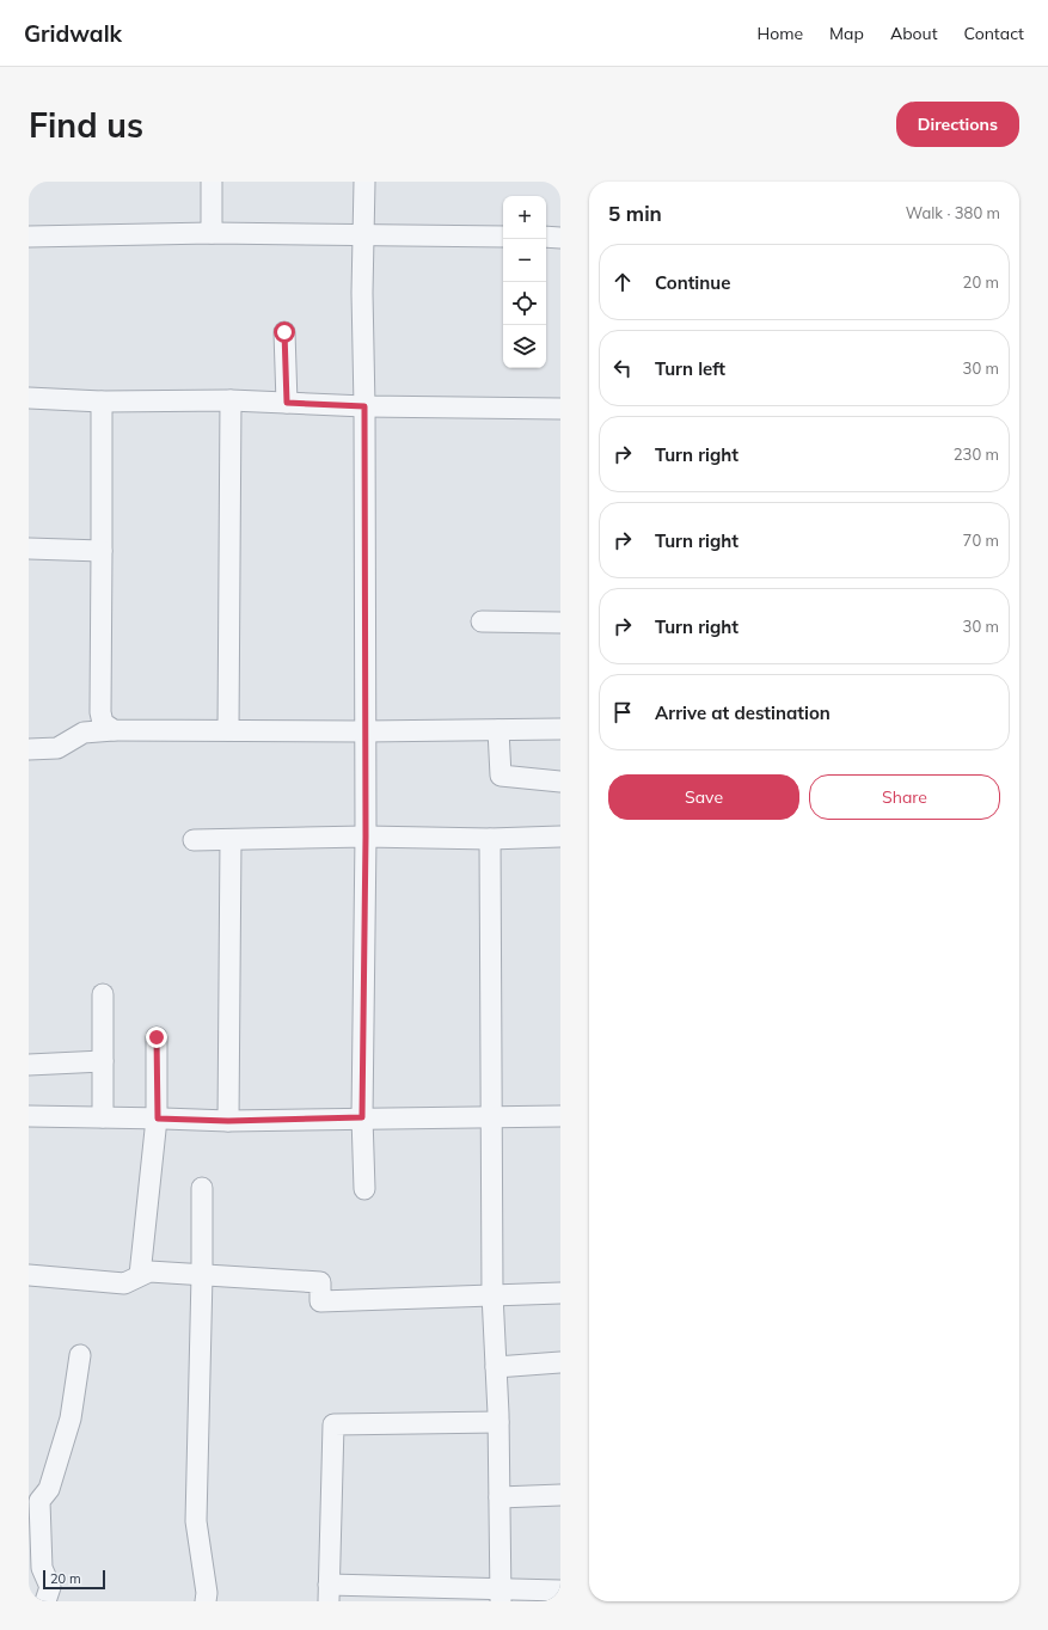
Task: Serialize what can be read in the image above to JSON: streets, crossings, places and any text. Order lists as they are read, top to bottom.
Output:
{
  "scale_bar": "20 m",
  "page": {
    "header": "Gridwalk",
    "nav": [
      "Home",
      "Map",
      "About",
      "Contact"
    ],
    "buttons": [
      "Directions",
      ["Save", "Share"]
    ],
    "title": "Find us",
    "heading": ["5 min", "Walk · 380 m"],
    "map_buttons": ["+", "−"],
    "list": [
      ["Continue", "20 m"],
      ["Turn left", "30 m"],
      ["Turn right", "230 m"],
      ["Turn right", "70 m"],
      ["Turn right", "30 m"],
      "Arrive at destination"
    ],
    "scale": "20 m"
  }
}
